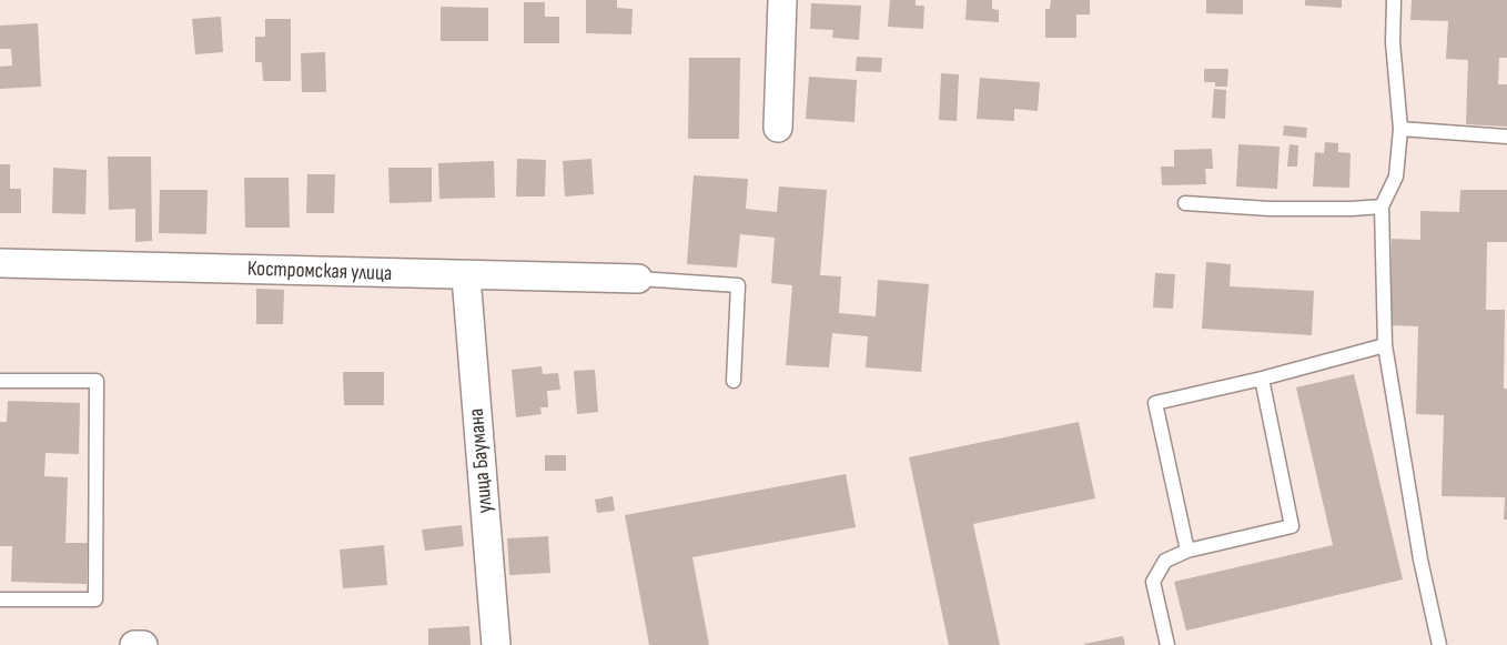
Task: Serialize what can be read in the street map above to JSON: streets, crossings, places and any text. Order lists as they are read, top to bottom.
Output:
{
  "streets": {
    "street": ["Костромская улица", "улица Баумана"]
  },
  "crossings": [
    ["Костромская улица", "улица Баумана"]
  ]
}
